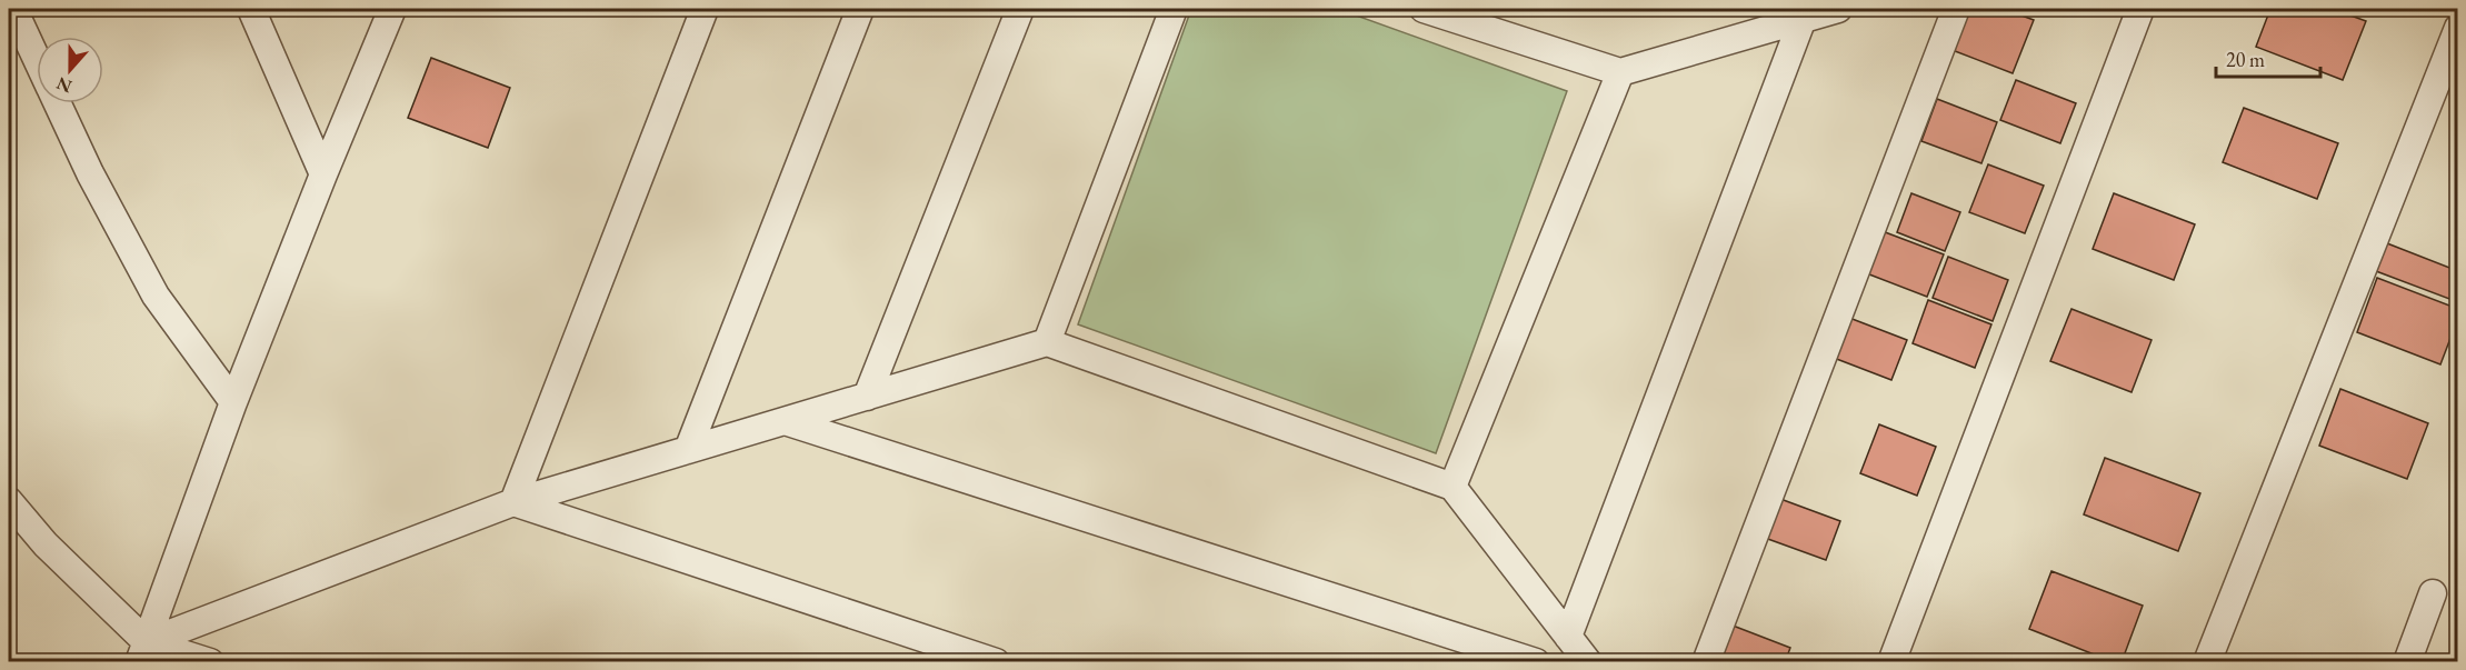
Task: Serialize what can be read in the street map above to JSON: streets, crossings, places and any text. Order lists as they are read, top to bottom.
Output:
{
  "scale_bar": "20 m",
  "north": "bottom"
}
